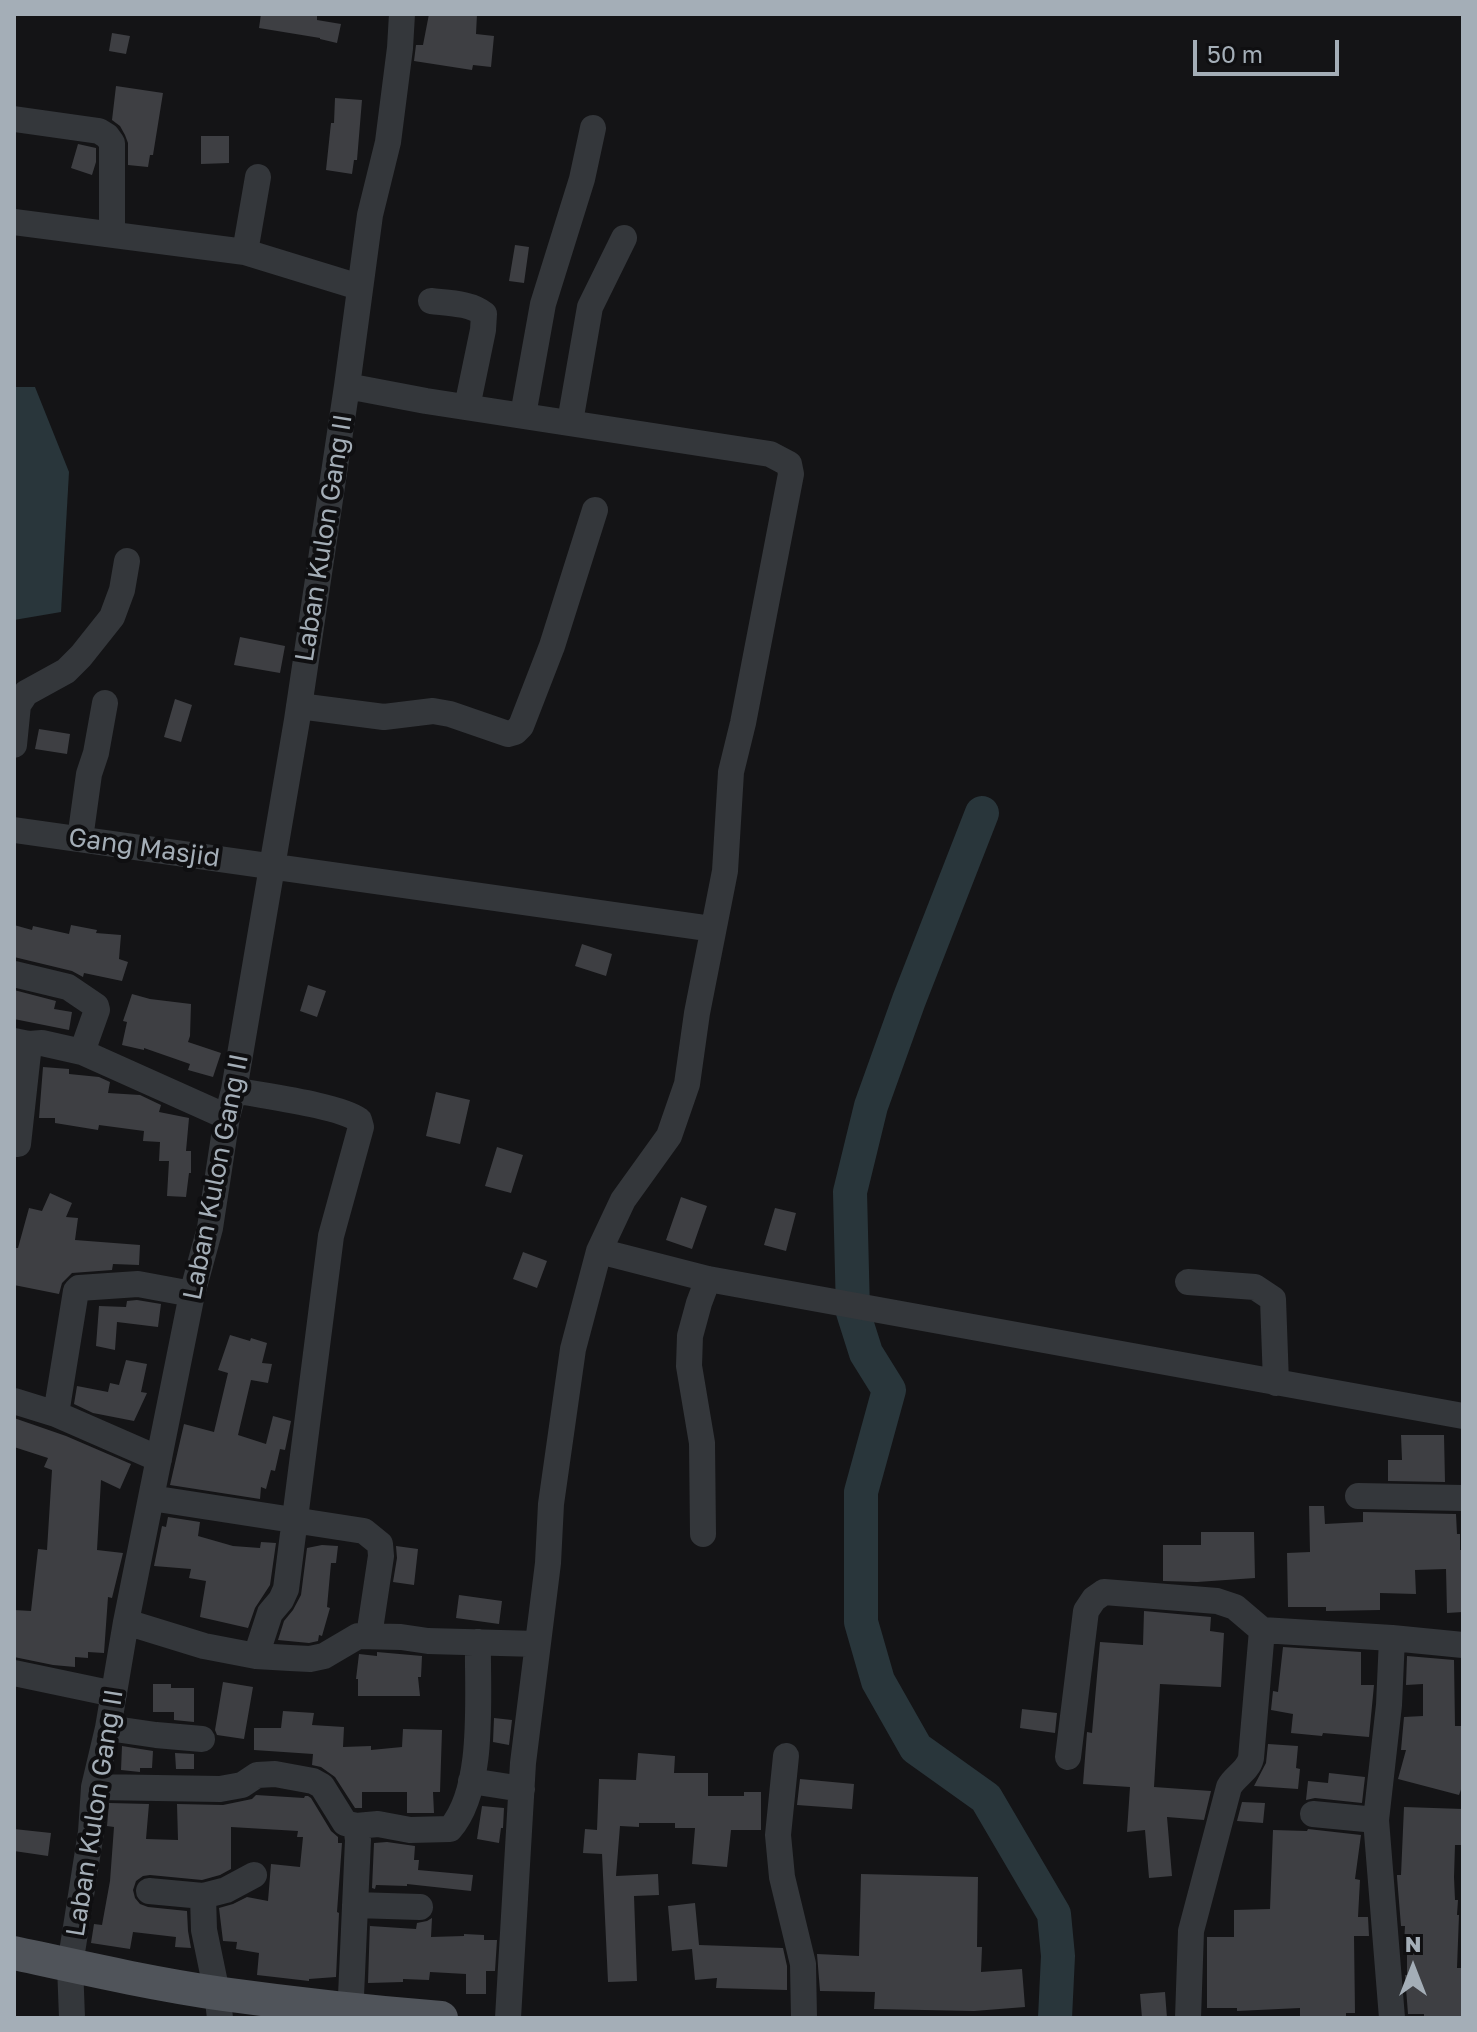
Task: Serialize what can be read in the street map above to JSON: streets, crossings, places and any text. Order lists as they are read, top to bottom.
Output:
{
  "streets": {
    "street": ["Laban Kulon Gang II", "Gang Masjid"]
  },
  "crossings": [
    ["Laban Kulon Gang II", "Gang Masjid"]
  ],
  "scale_bar": "50 m",
  "north": "top"
}
